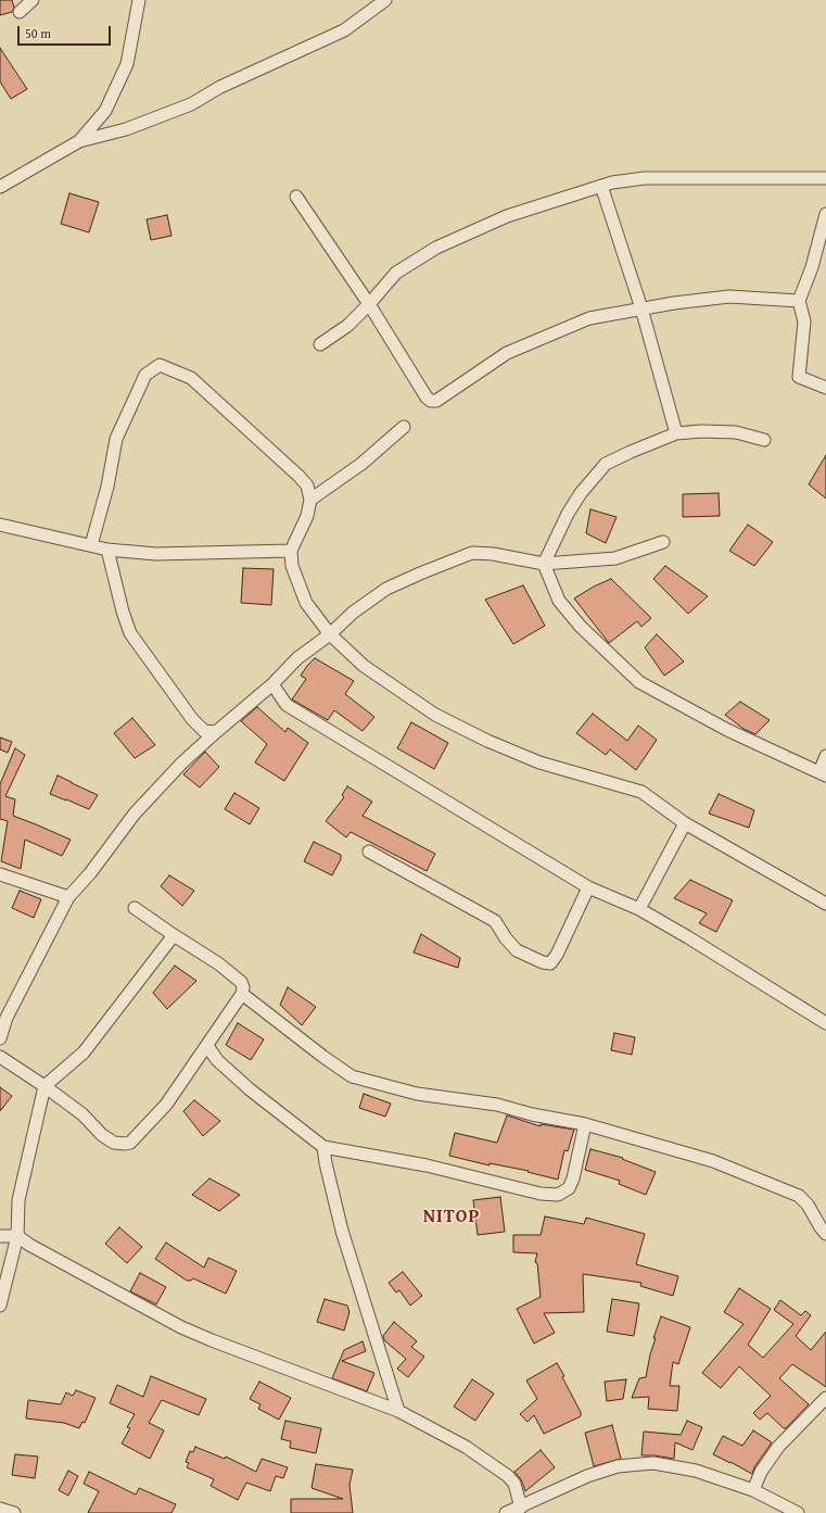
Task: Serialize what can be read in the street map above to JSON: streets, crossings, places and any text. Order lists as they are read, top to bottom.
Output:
{
  "districts": ["NITOP"],
  "scale_bar": "50 m"
}
